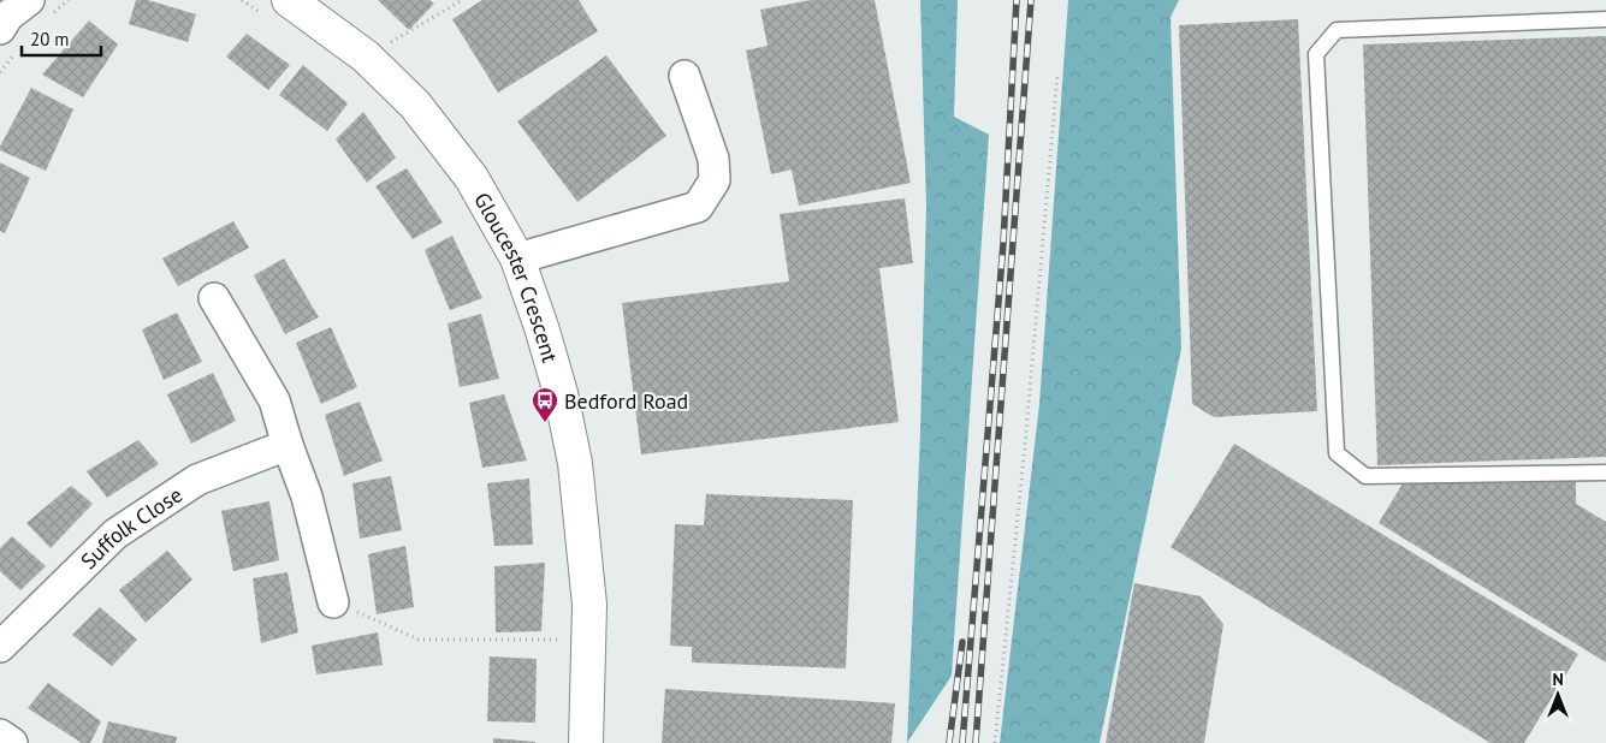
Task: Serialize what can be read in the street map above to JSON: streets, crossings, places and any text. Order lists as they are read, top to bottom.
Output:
{
  "streets": {
    "street": ["Gloucester Crescent", "Suffolk Close"]
  },
  "places": {
    "bus stop": ["Bedford Road"]
  },
  "scale_bar": "20 m",
  "north": "top"
}
